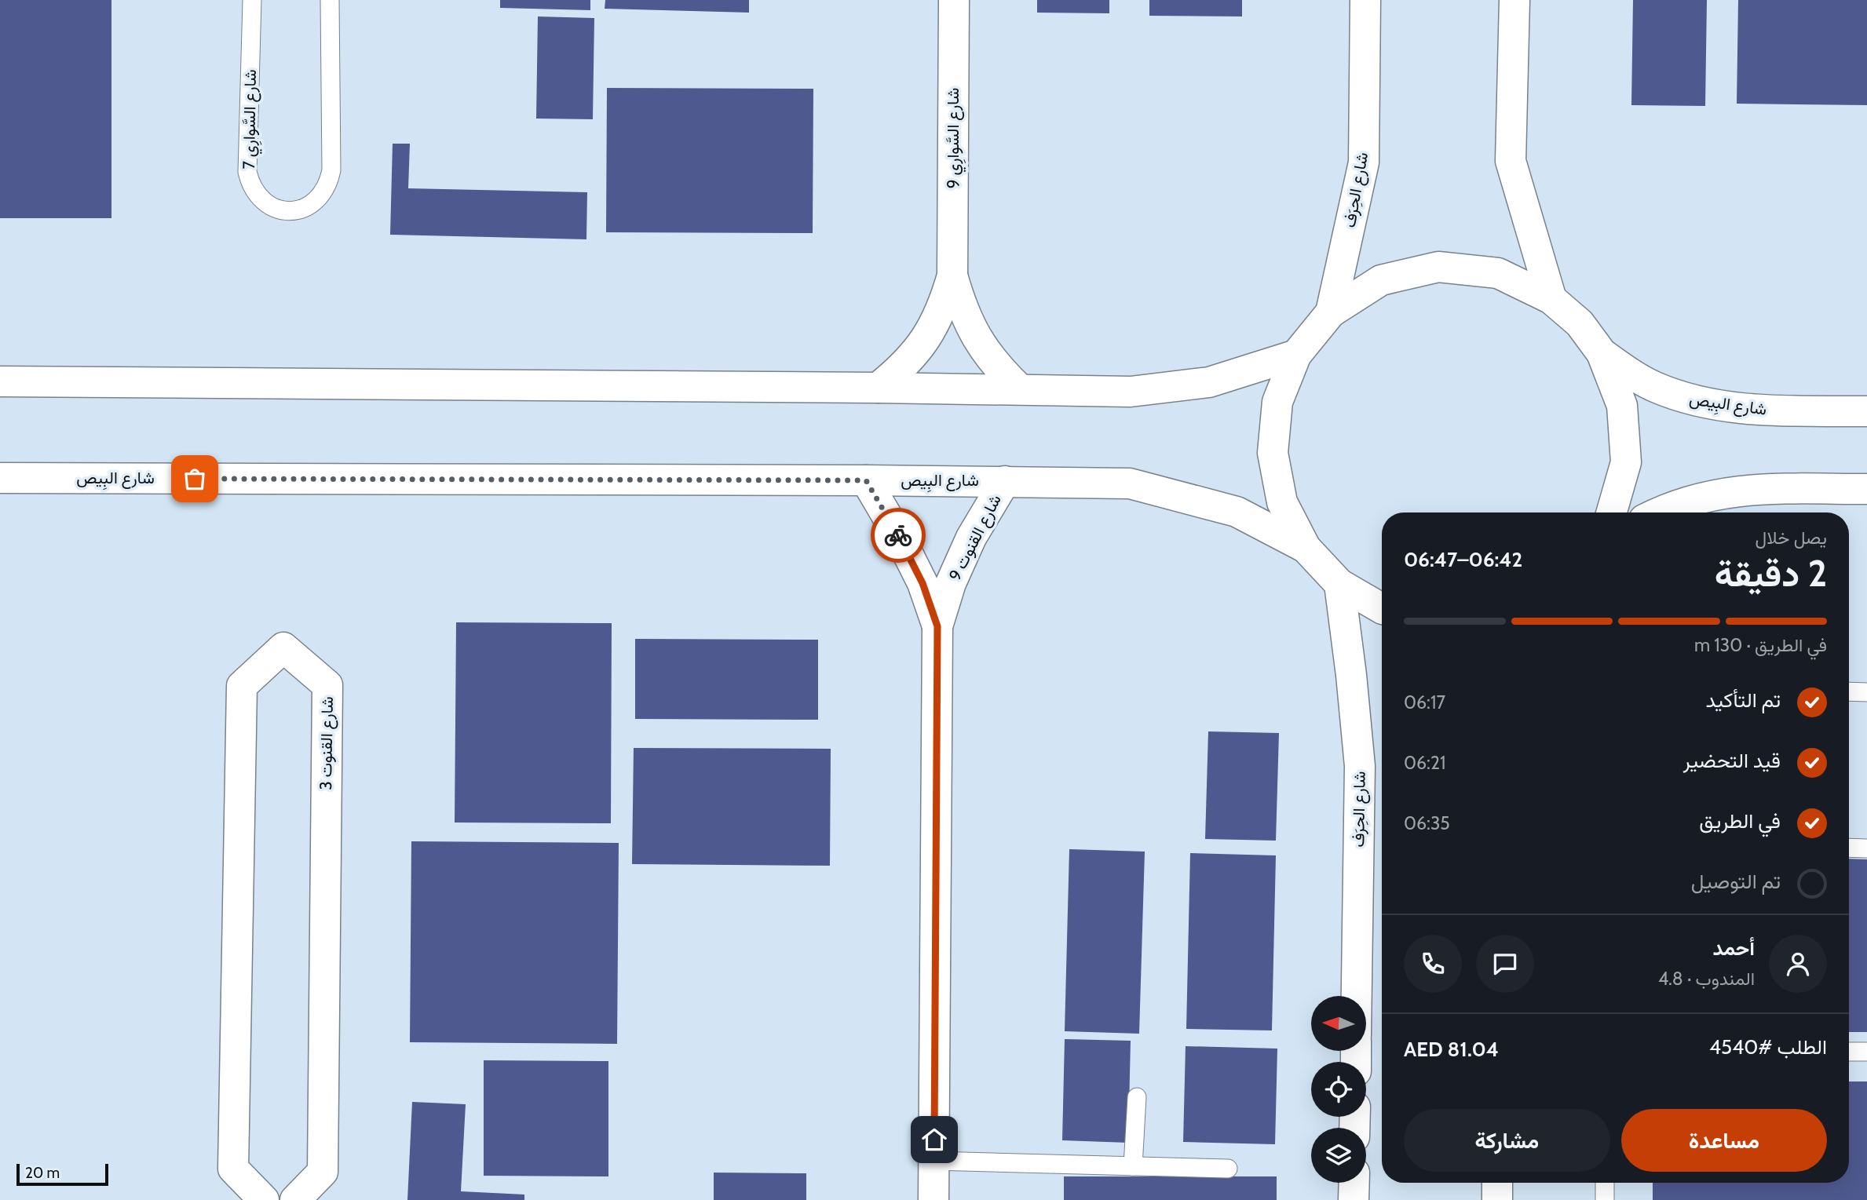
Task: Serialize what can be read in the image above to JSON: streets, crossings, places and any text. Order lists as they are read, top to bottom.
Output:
{
  "streets": {
    "street": [
      "شارع السَّوارِي 9",
      "شارع الحِرَف",
      "شارع البِيص",
      "شارع القنوت 9",
      "شارع القنوت 3"
    ],
    "lane": ["شارع السَّوارِي 7"]
  },
  "crossings": [
    ["شارع البِيص", "شارع القنوت 9"]
  ],
  "scale_bar": "20 m",
  "north": "left",
  "page": {
    "heading": ["2 دقيقة", "يصل خلال", "06:42–06:47"],
    "panel": [
      "أحمد",
      "المندوب · 4.8",
      "الطلب #4540",
      "AED 81.04"
    ],
    "bar": "في الطريق · 130 m",
    "list": [
      ["تم التأكيد", "06:17"],
      ["قيد التحضير", "06:21"],
      ["في الطريق", "06:35"],
      "تم التوصيل"
    ],
    "buttons": ["مساعدة", "مشاركة"],
    "scale": "20 m"
  }
}
